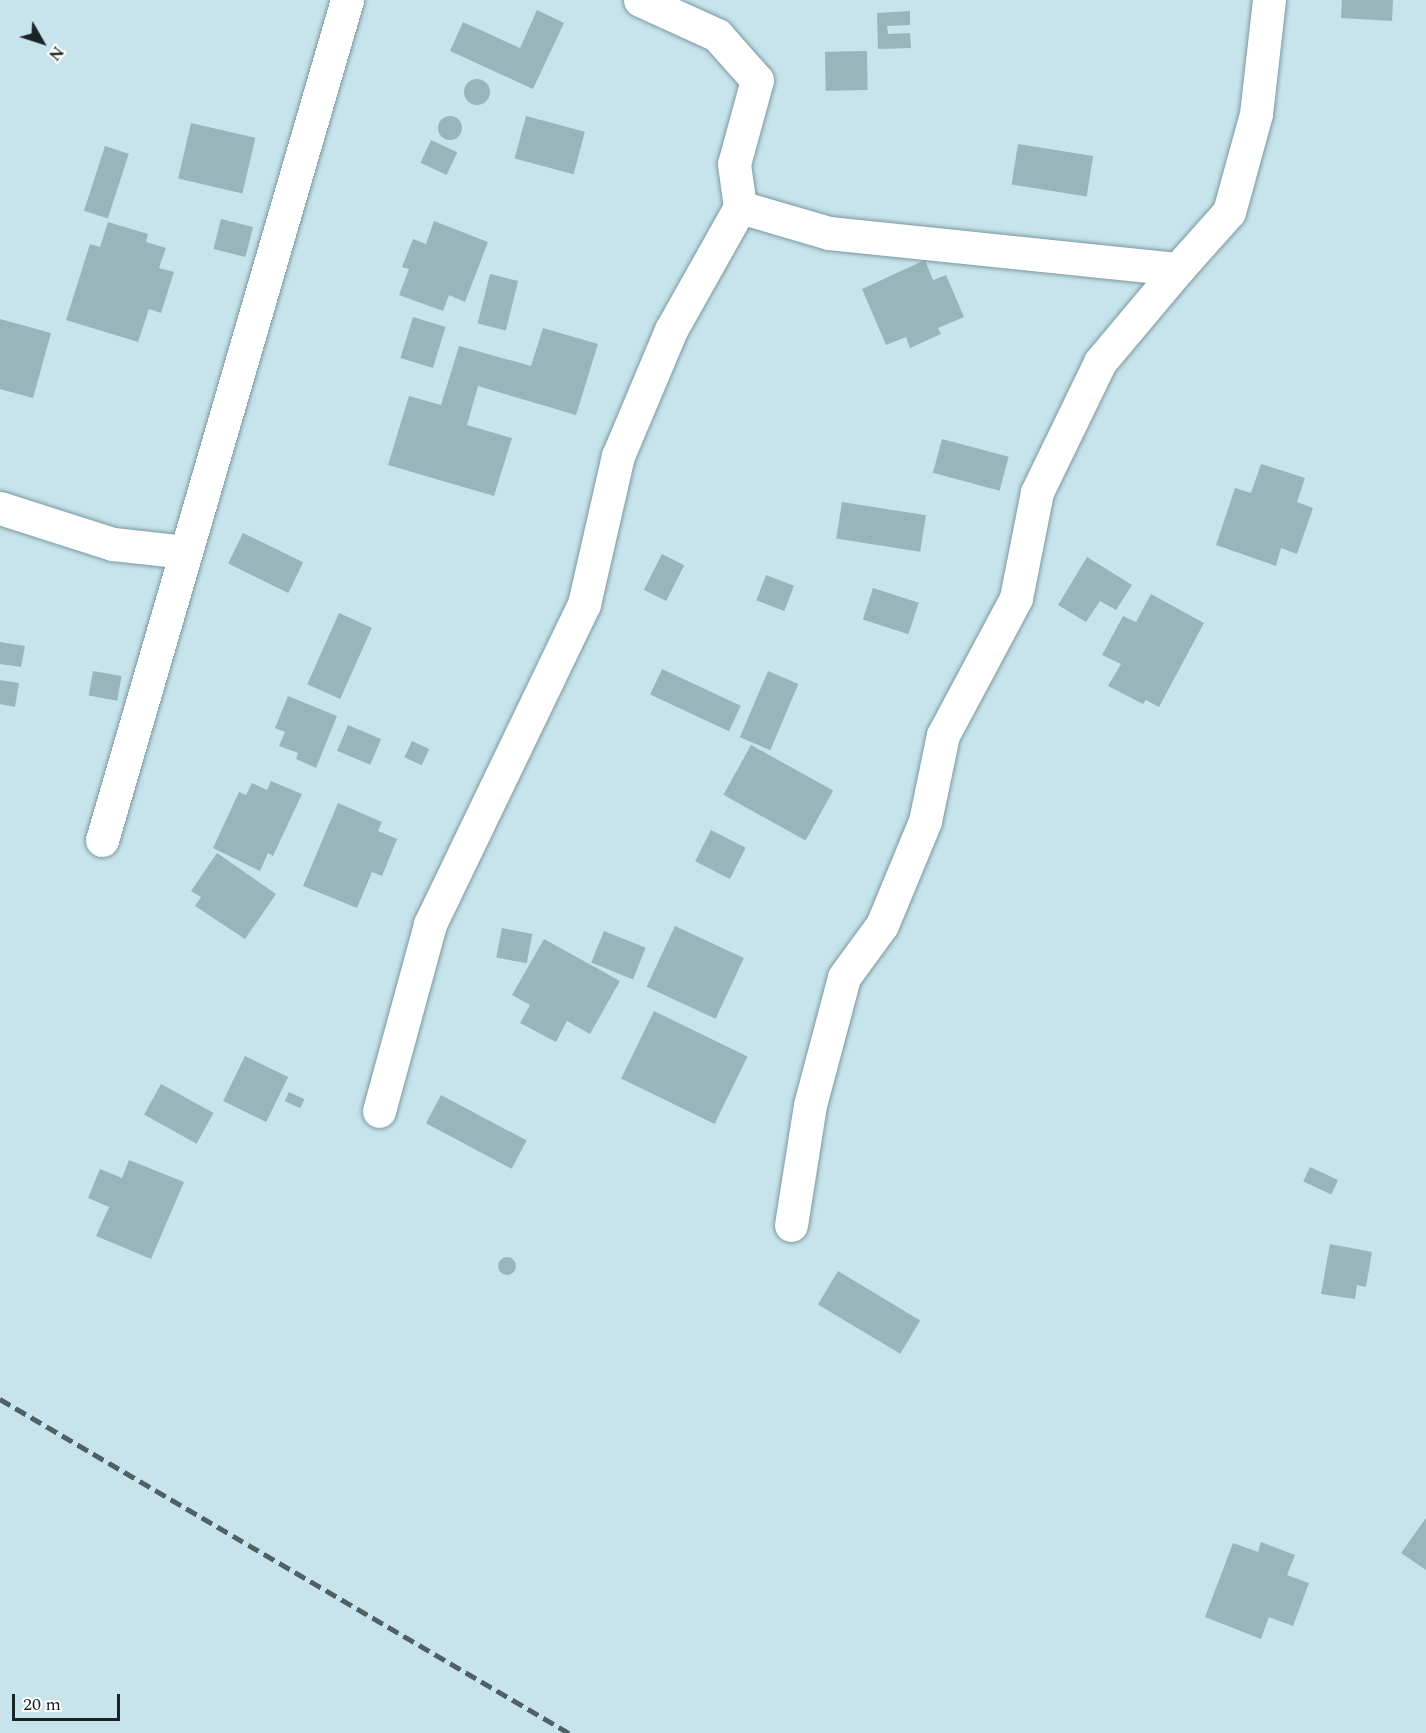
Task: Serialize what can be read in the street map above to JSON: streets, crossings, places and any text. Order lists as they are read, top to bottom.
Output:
{
  "scale_bar": "20 m",
  "north": "bottom right"
}
